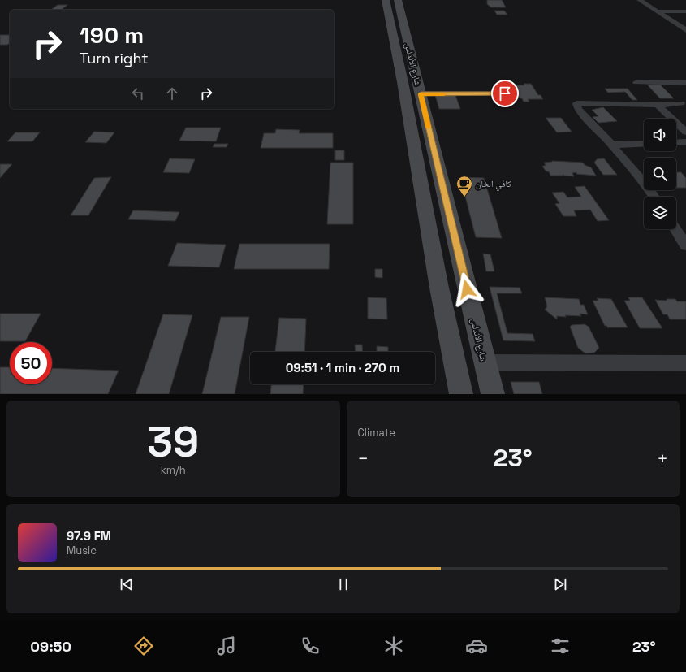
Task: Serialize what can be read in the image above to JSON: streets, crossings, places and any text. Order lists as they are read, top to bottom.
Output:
{
  "streets": {
    "main road": ["شارع الأندلس"]
  },
  "places": {
    "cafe": ["كافي الخان"]
  },
  "page": {
    "turn": ["190 m", "Turn right"],
    "limit": "50",
    "trip": "09:51 · 1 min · 270 m",
    "tile": [
      ["39", "km/h"],
      "Climate"
    ],
    "heat": ["−", "23°", "+"],
    "song": ["97.9 FM", "Music"],
    "tabs": ["09:50", "23°"]
  }
}
